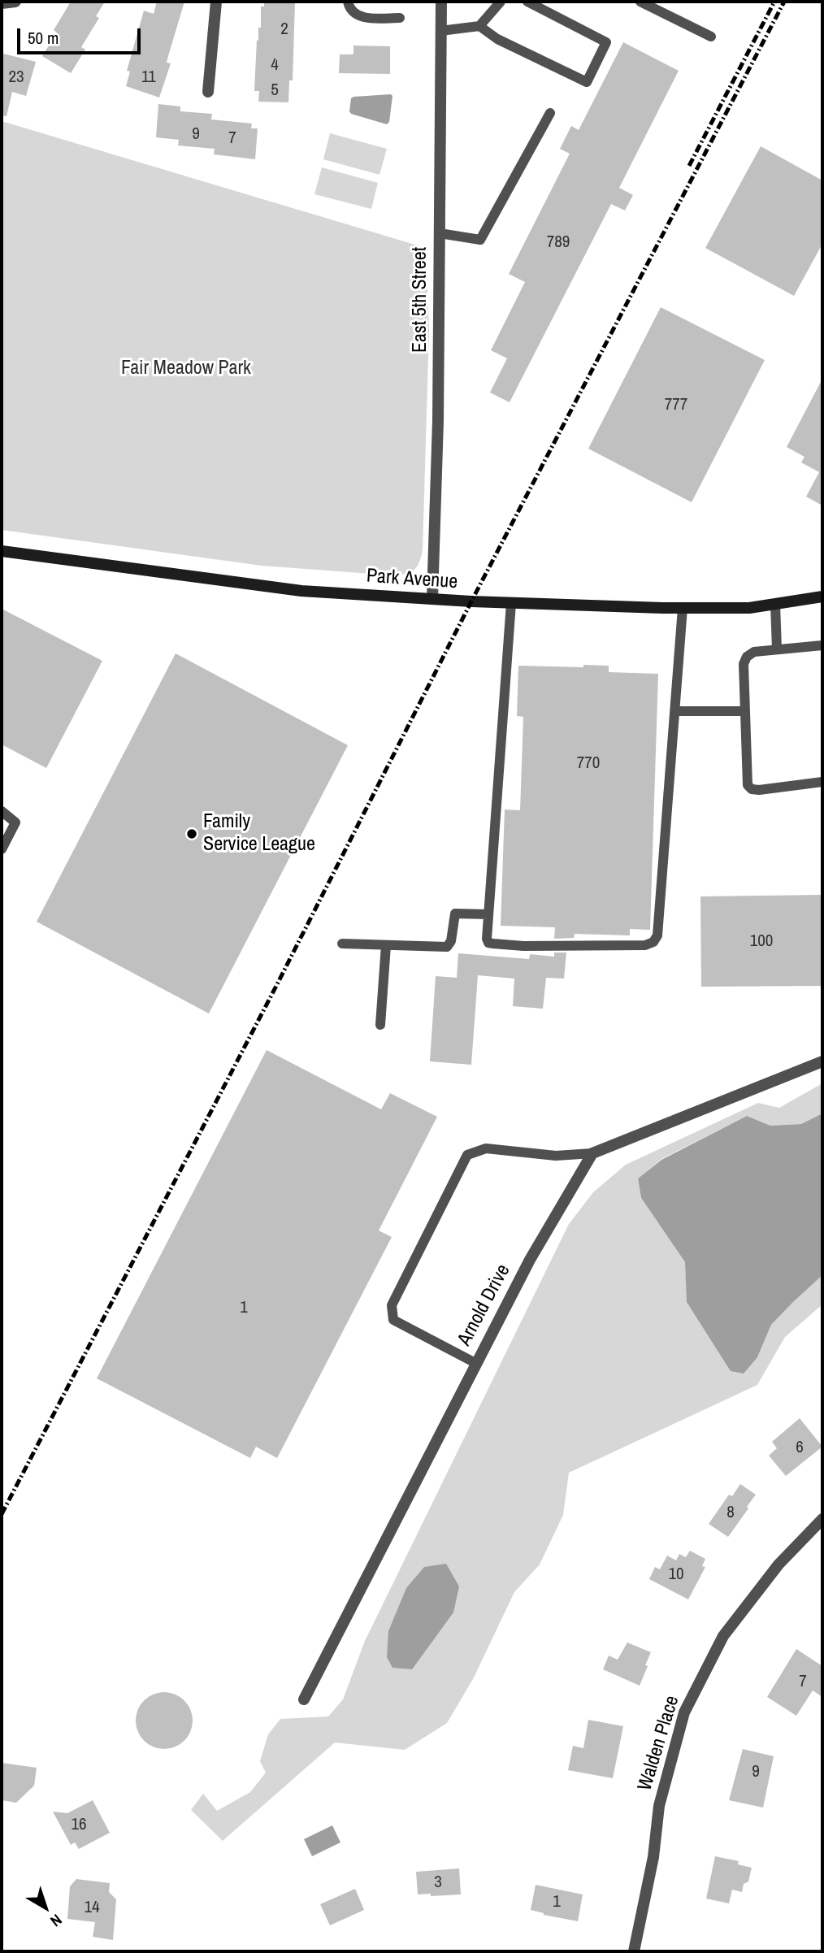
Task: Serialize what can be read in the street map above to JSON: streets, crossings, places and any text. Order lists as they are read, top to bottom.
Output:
{
  "streets": {
    "main road": ["Park Avenue"],
    "street": ["East 5th Street", "Arnold Drive", "Walden Place"]
  },
  "crossings": [
    ["East 5th Street", "Park Avenue"]
  ],
  "parks": ["Fair Meadow Park"],
  "places": ["Family Service League"],
  "house_numbers": [
    "2",
    "4",
    "23",
    "11",
    "5",
    "9",
    "7",
    "789",
    "777",
    "770",
    "100",
    "1",
    "6",
    "8",
    "10",
    "7",
    "9",
    "16",
    "3",
    "1",
    "14"
  ],
  "scale_bar": "50 m",
  "north": "bottom right"
}
